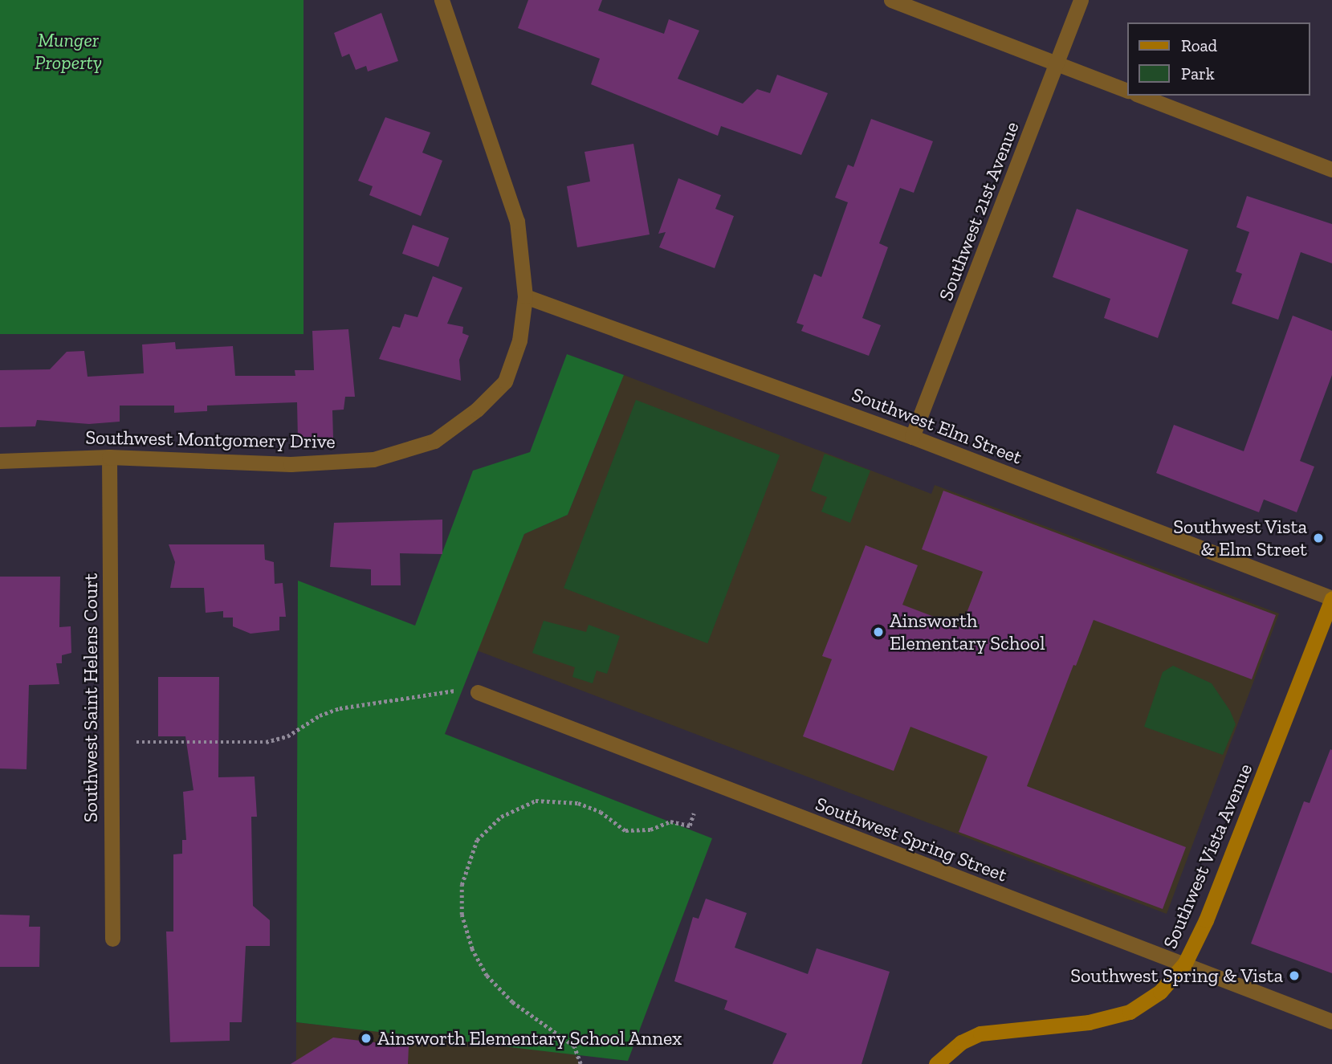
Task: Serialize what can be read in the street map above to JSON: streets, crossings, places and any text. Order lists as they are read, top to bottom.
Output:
{
  "streets": {
    "main road": ["Southwest Vista Avenue"],
    "street": [
      "Southwest 21st Avenue",
      "Southwest Elm Street",
      "Southwest Montgomery Drive",
      "Southwest Saint Helens Court",
      "Southwest Spring Street"
    ]
  },
  "crossings": [
    ["Southwest 21st Avenue", "Southwest Elm Street"],
    ["Southwest Elm Street", "Southwest Montgomery Drive"],
    ["Southwest Elm Street", "Southwest Vista Avenue"],
    ["Southwest Montgomery Drive", "Southwest Saint Helens Court"],
    ["Southwest Spring Street", "Southwest Vista Avenue"]
  ],
  "parks": ["Munger Property"],
  "places": [
    "Southwest Vista & Elm Street",
    "Ainsworth Elementary School",
    "Southwest Spring & Vista",
    "Ainsworth Elementary School Annex"
  ],
  "legend": ["Road", "Park"]
}
